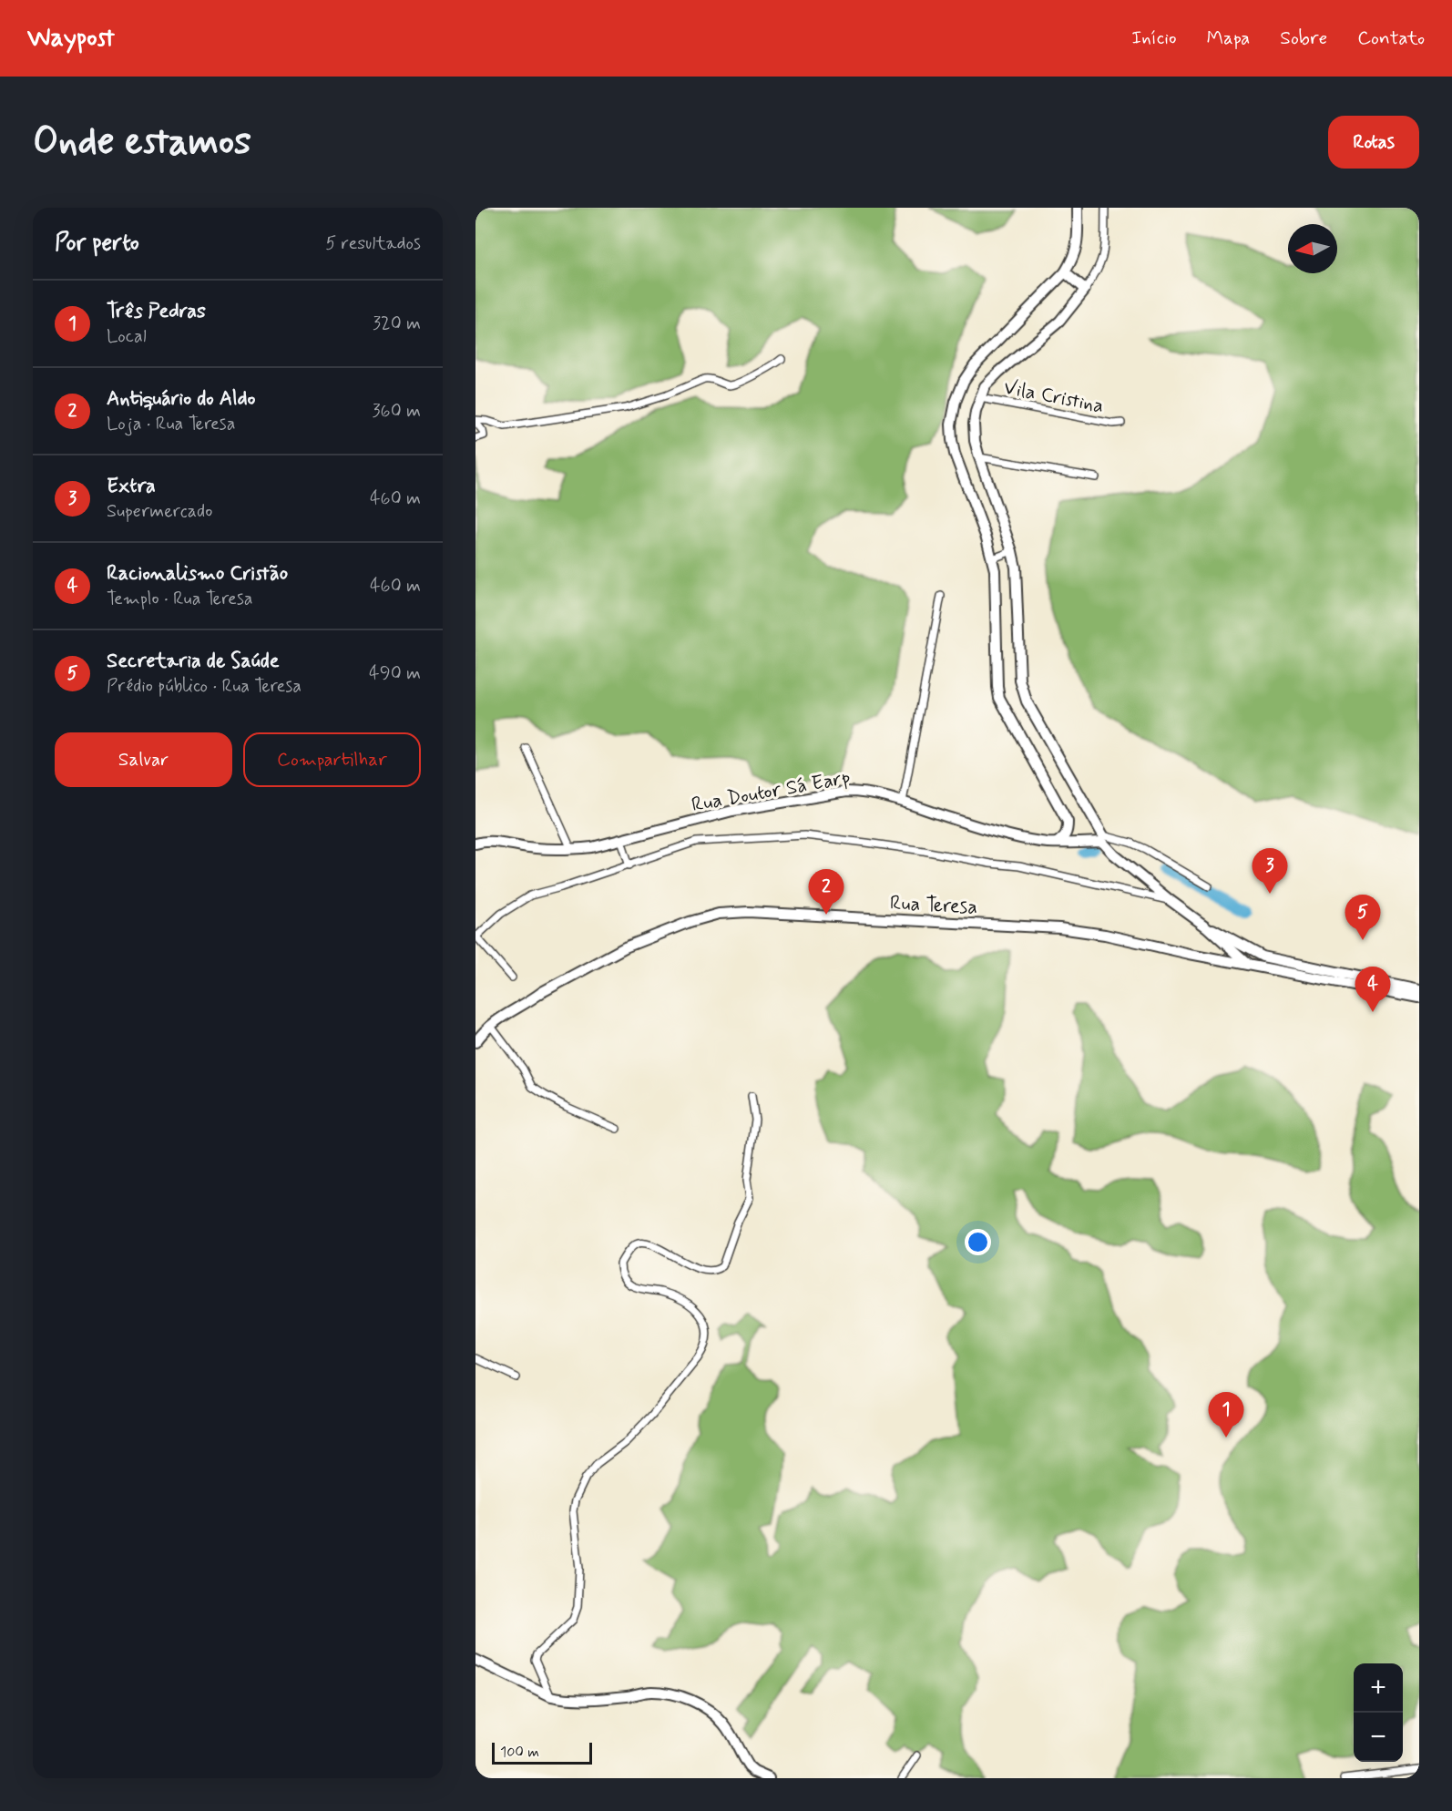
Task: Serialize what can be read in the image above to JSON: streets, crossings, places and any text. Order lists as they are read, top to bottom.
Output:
{
  "streets": {
    "main road": ["Rua Doutor Sá Earp", "Rua Teresa"],
    "street": ["Vila Cristina"]
  },
  "scale_bar": "100 m",
  "north": "left",
  "page": {
    "header": "Waypost",
    "nav": [
      "Início",
      "Mapa",
      "Sobre",
      "Contato"
    ],
    "buttons": [
      "Rotas",
      ["Salvar", "Compartilhar"]
    ],
    "title": "Onde estamos",
    "heading": ["Por perto", "5 resultados"],
    "list": [
      {
        "mark": "1",
        "name": "Três Pedras",
        "note": "Local",
        "value": "320 m"
      },
      {
        "mark": "2",
        "name": "Antiquário do Aldo",
        "note": "Loja · Rua Teresa",
        "value": "360 m"
      },
      {
        "mark": "3",
        "name": "Extra",
        "note": "Supermercado",
        "value": "460 m"
      },
      {
        "mark": "4",
        "name": "Racionalismo Cristão",
        "note": "Templo · Rua Teresa",
        "value": "460 m"
      },
      {
        "mark": "5",
        "name": "Secretaria de Saúde",
        "note": "Prédio público · Rua Teresa",
        "value": "490 m"
      }
    ],
    "pins": [
      "3",
      "2",
      "5",
      "4",
      "1"
    ],
    "map_buttons": ["+", "−"],
    "scale": "100 m"
  }
}
